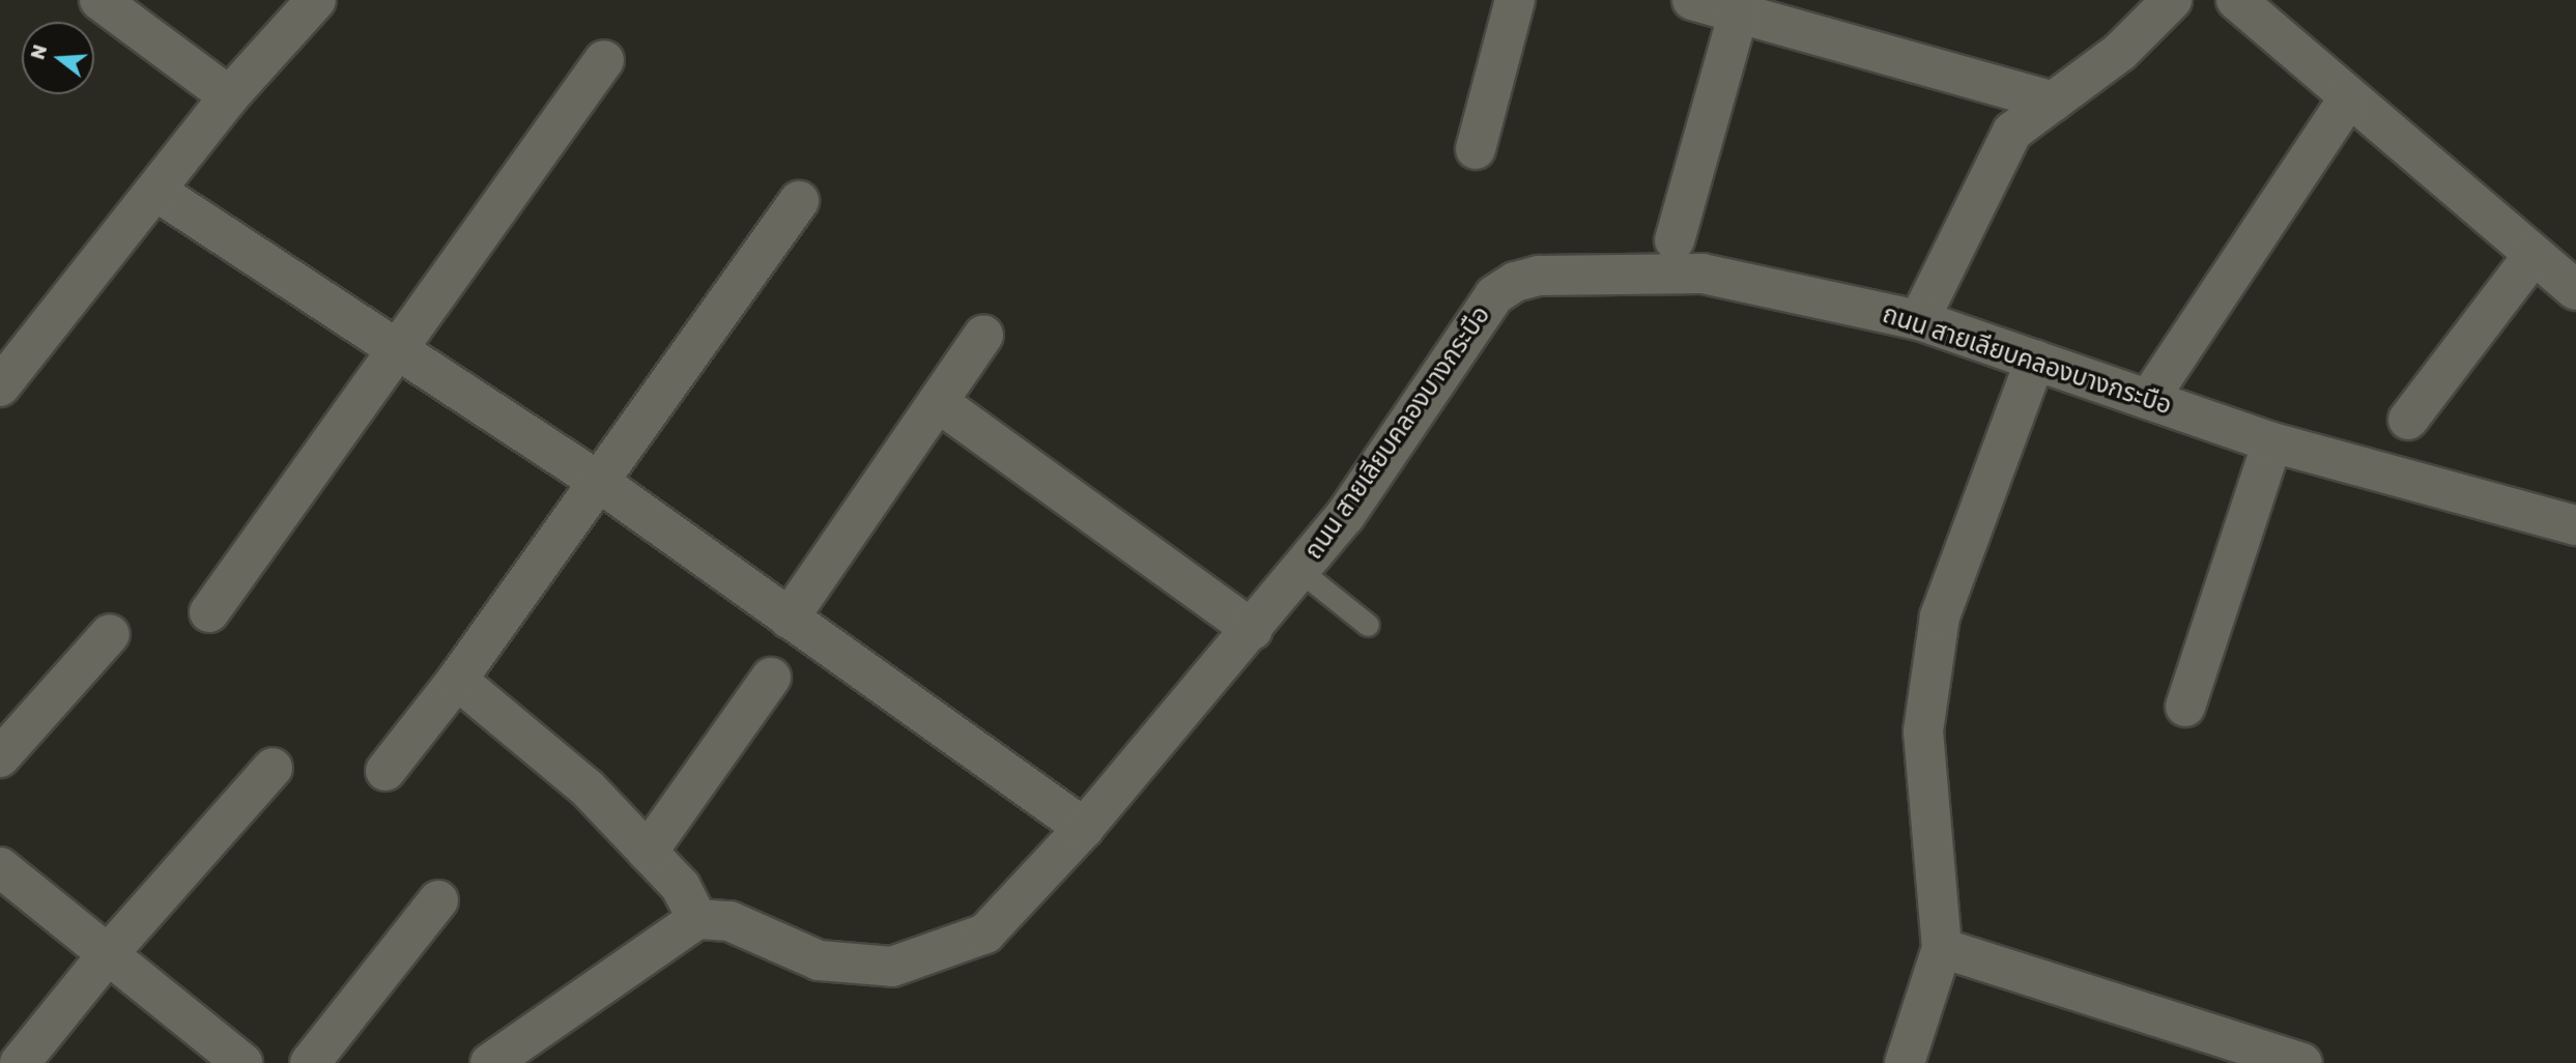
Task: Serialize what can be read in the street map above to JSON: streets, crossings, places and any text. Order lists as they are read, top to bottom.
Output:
{
  "streets": {
    "street": ["ถนน สายเลียบคลองบางกระบือ"]
  },
  "north": "left"
}
